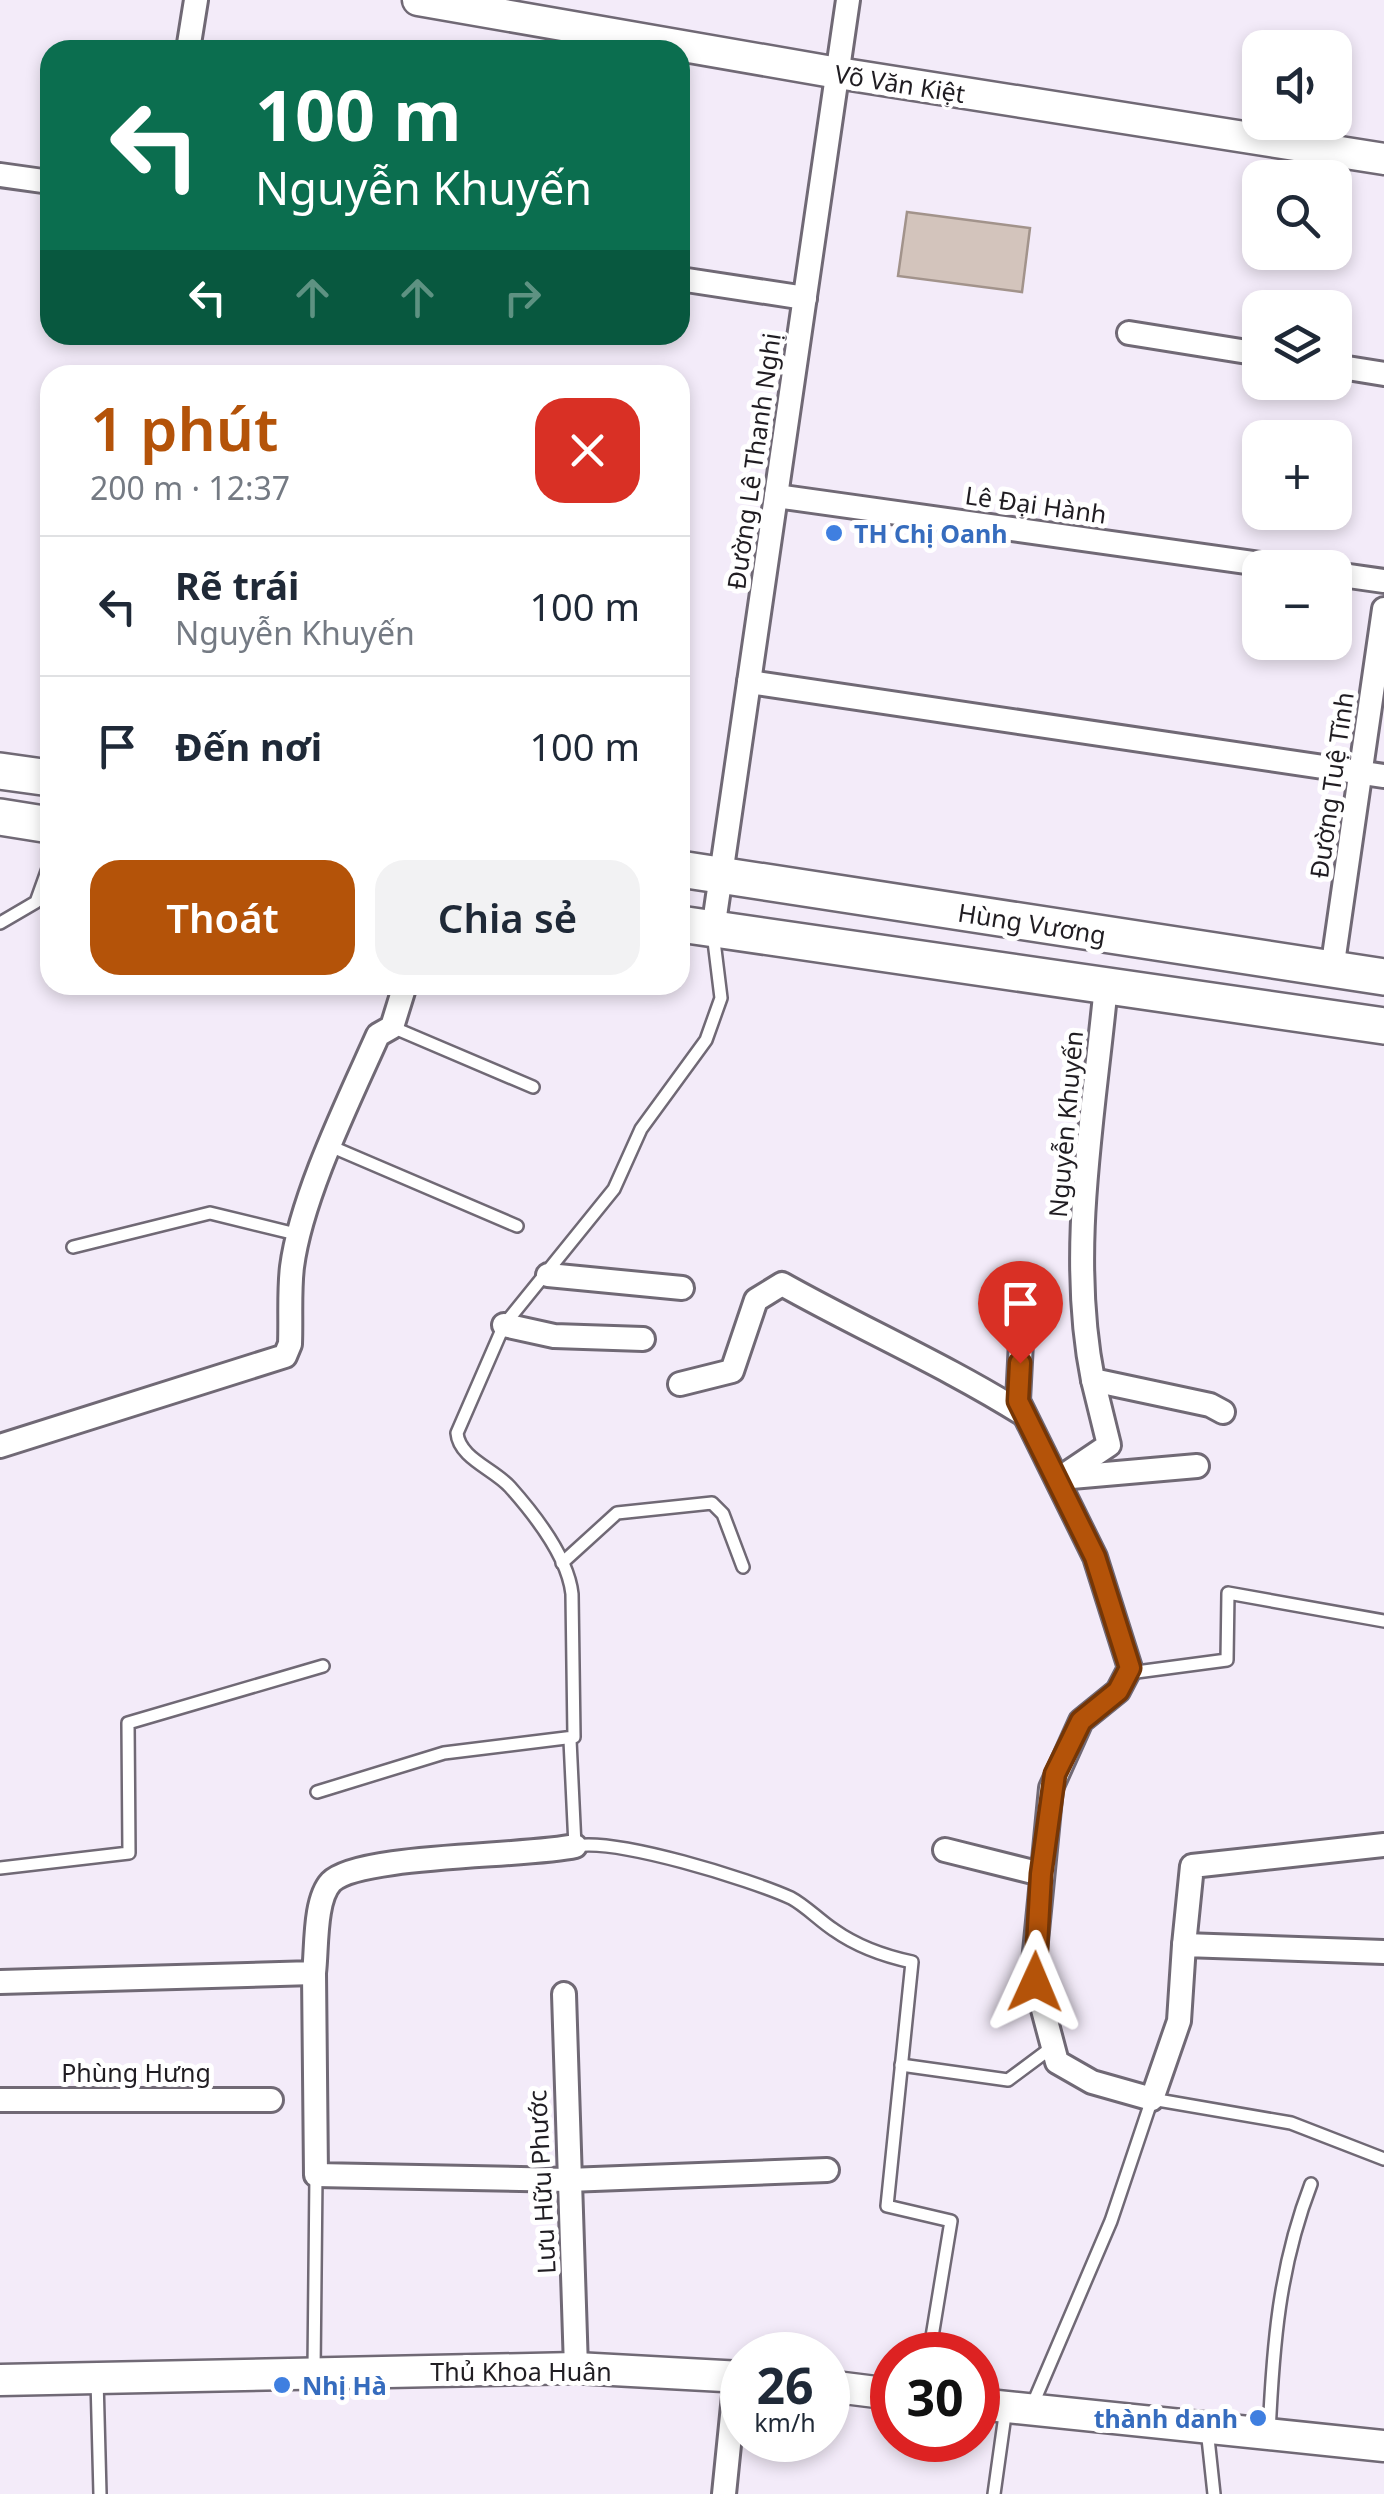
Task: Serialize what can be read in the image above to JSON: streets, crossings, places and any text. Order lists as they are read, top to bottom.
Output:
{
  "streets": {
    "main road": ["Võ Văn Kiệt", "Hùng Vương", "Thủ Khoa Huân"],
    "street": [
      "Đường Lê Thanh Nghị",
      "Lê Đại Hành",
      "Đường Tuệ Tĩnh",
      "Nguyễn Khuyến",
      "Phùng Hưng",
      "Lưu Hữu Phước"
    ]
  },
  "crossings": [
    ["Võ Văn Kiệt", "Đường Lê Thanh Nghị"],
    ["Đường Lê Thanh Nghị", "Lê Đại Hành"],
    ["Đường Lê Thanh Nghị", "Hùng Vương"],
    ["Đường Tuệ Tĩnh", "Hùng Vương"],
    ["Hùng Vương", "Nguyễn Khuyến"],
    ["Lưu Hữu Phước", "Thủ Khoa Huân"]
  ],
  "places": ["TH Chị Oanh", "Nhị Hà", "thành danh"],
  "page": {
    "map_buttons": ["+", "−"],
    "turn": ["100 m", "Nguyễn Khuyến"],
    "heading": ["1 phút", "200 m · 12:37"],
    "list": [
      {
        "name": "Rẽ trái",
        "note": "Nguyễn Khuyến",
        "value": "100 m"
      },
      {
        "name": "Đến nơi",
        "value": "100 m"
      }
    ],
    "buttons": ["Thoát", "Chia sẻ"],
    "speed": "26 km/h",
    "limit": "30"
  }
}
